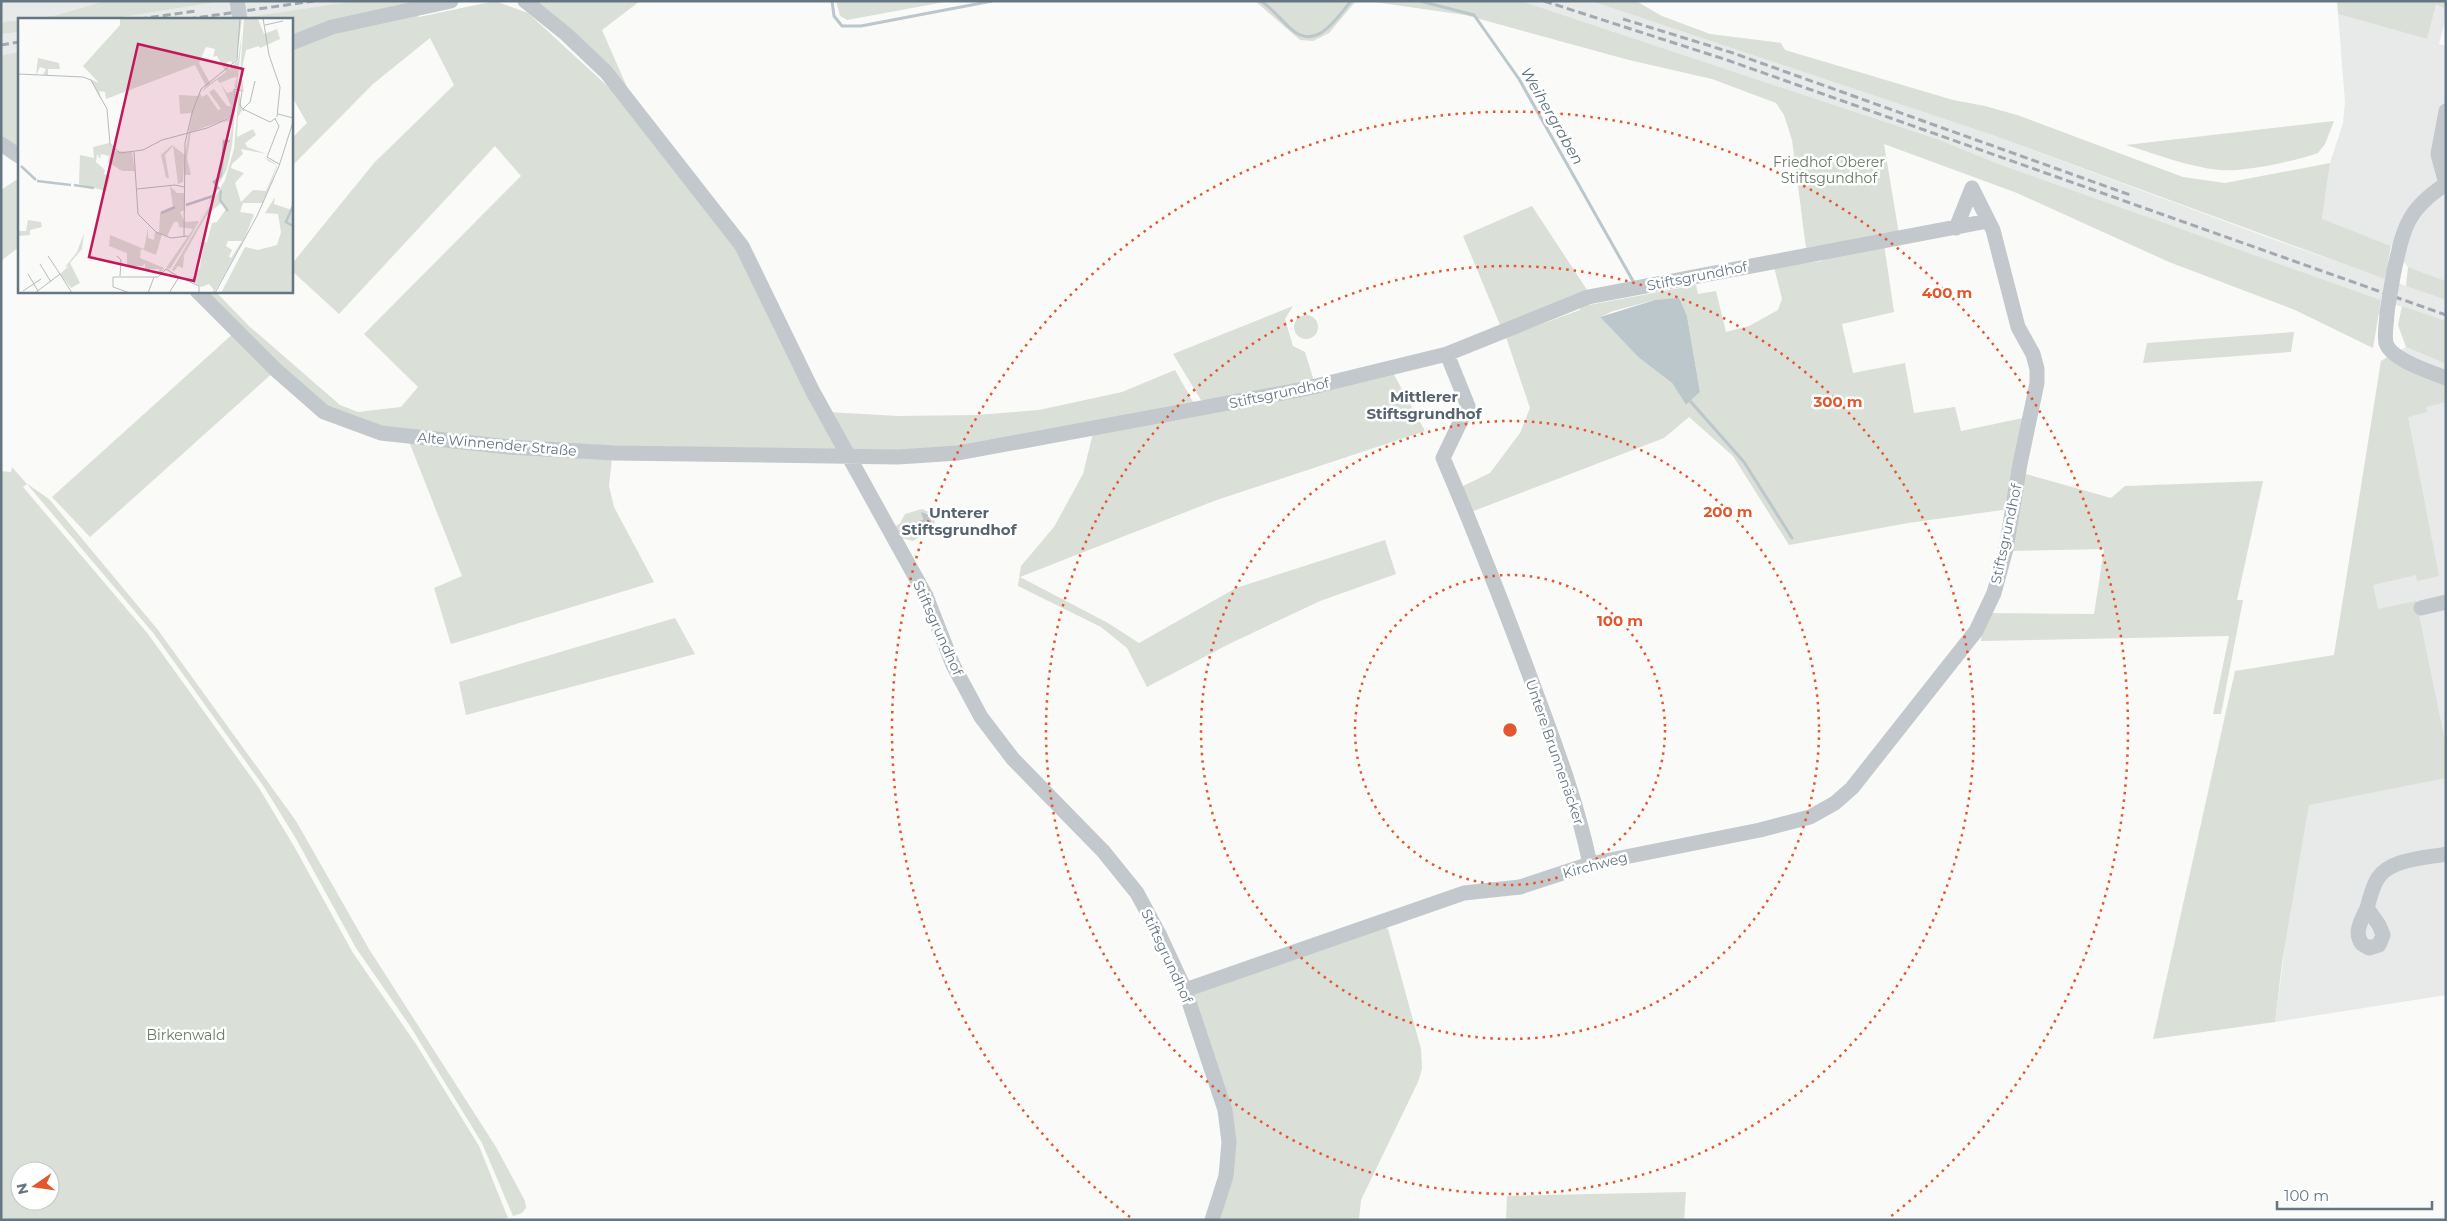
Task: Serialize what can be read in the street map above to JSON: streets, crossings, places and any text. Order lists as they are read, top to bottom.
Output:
{
  "streets": {
    "street": [
      "Stiftsgrundhof",
      "Alte Winnender Straße",
      "Untere Brunnenäcker",
      "Kirchweg"
    ]
  },
  "crossings": [
    ["Stiftsgrundhof", "Alte Winnender Straße"],
    ["Stiftsgrundhof", "Untere Brunnenäcker"],
    ["Stiftsgrundhof", "Kirchweg"],
    ["Untere Brunnenäcker", "Kirchweg"]
  ],
  "districts": ["Mittlerer Stiftsgrundhof", "Unterer Stiftsgrundhof"],
  "water": ["Weihergraben"],
  "parks": ["Friedhof Oberer Stiftsgundhof", "Birkenwald"],
  "scale_bar": "100 m",
  "north": "left",
  "rings": [
    "400 m",
    "300 m",
    "200 m",
    "100 m"
  ]
}
